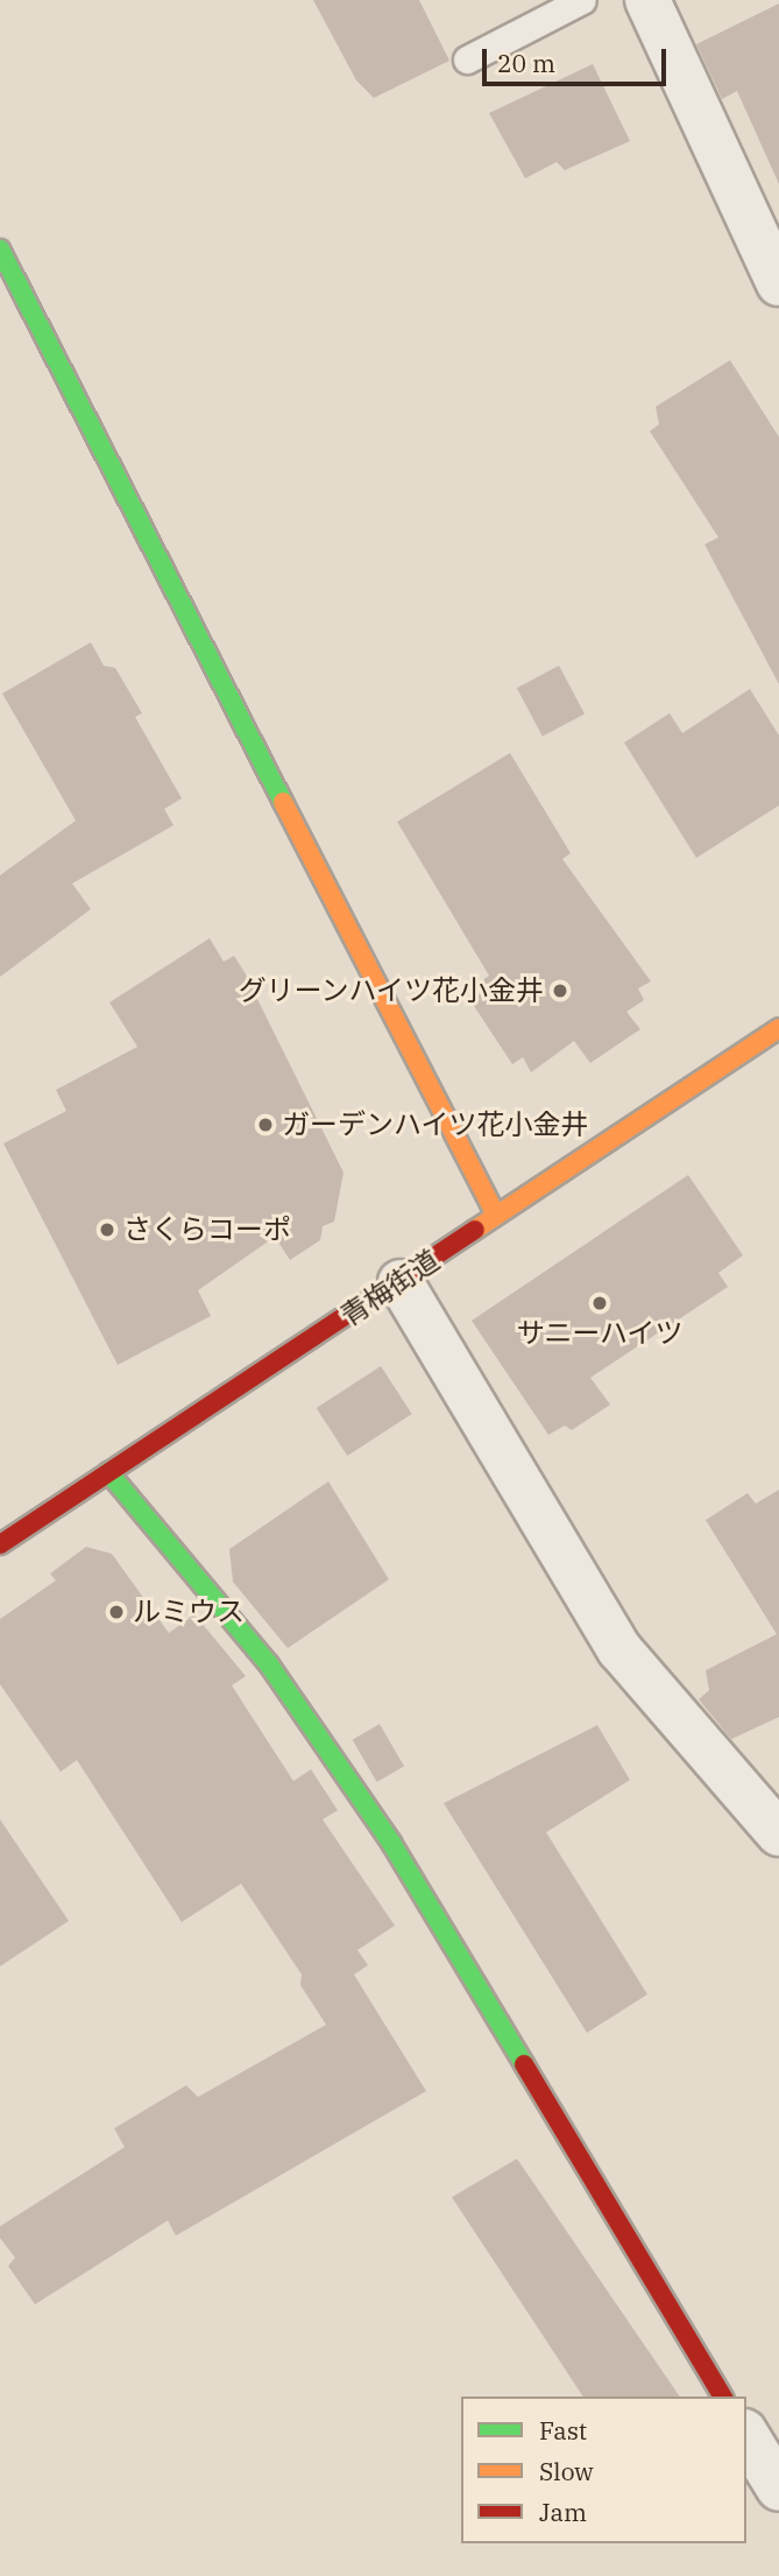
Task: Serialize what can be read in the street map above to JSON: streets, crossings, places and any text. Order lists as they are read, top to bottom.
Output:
{
  "streets": {
    "street": ["青梅街道"]
  },
  "places": [
    "グリーンハイツ花小金井",
    "ガーデンハイツ花小金井",
    "さくらコーポ",
    "サニーハイツ",
    "ルミウス"
  ],
  "legend": ["Fast", "Slow", "Jam"],
  "scale_bar": "20 m"
}
